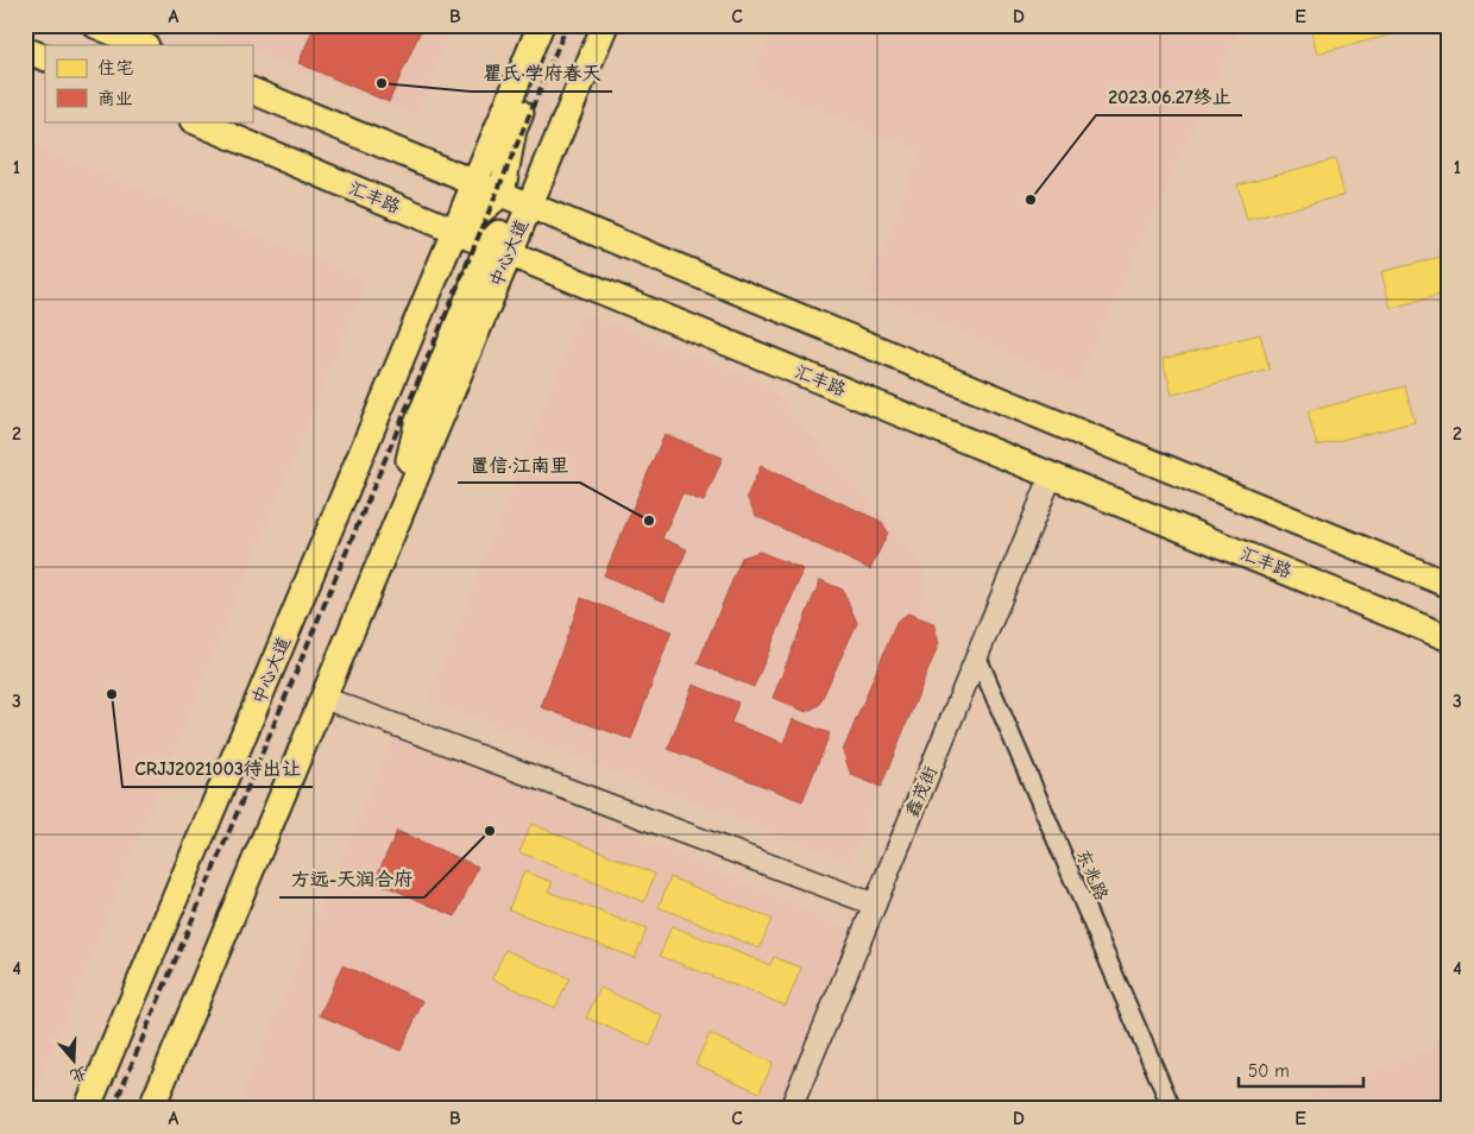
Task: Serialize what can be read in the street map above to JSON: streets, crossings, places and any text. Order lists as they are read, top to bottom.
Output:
{
  "streets": {
    "main road": ["汇丰路", "中心大道"],
    "street": ["鑫茂街", "东兆路"]
  },
  "crossings": [
    ["汇丰路", "中心大道"],
    ["汇丰路", "鑫茂街"],
    ["鑫茂街", "东兆路"]
  ],
  "places": [
    "瞿氏·学府春天",
    "2023.06.27终止",
    "置信·江南里",
    "CRJJ2021003待出让",
    "方远-天润合府"
  ],
  "legend": ["住宅", "商业"],
  "scale_bar": "50 m",
  "north": "bottom",
  "grid": {
    "columns": [
      "A",
      "B",
      "C",
      "D",
      "E"
    ],
    "rows": [
      "1",
      "2",
      "3",
      "4"
    ]
  }
}
